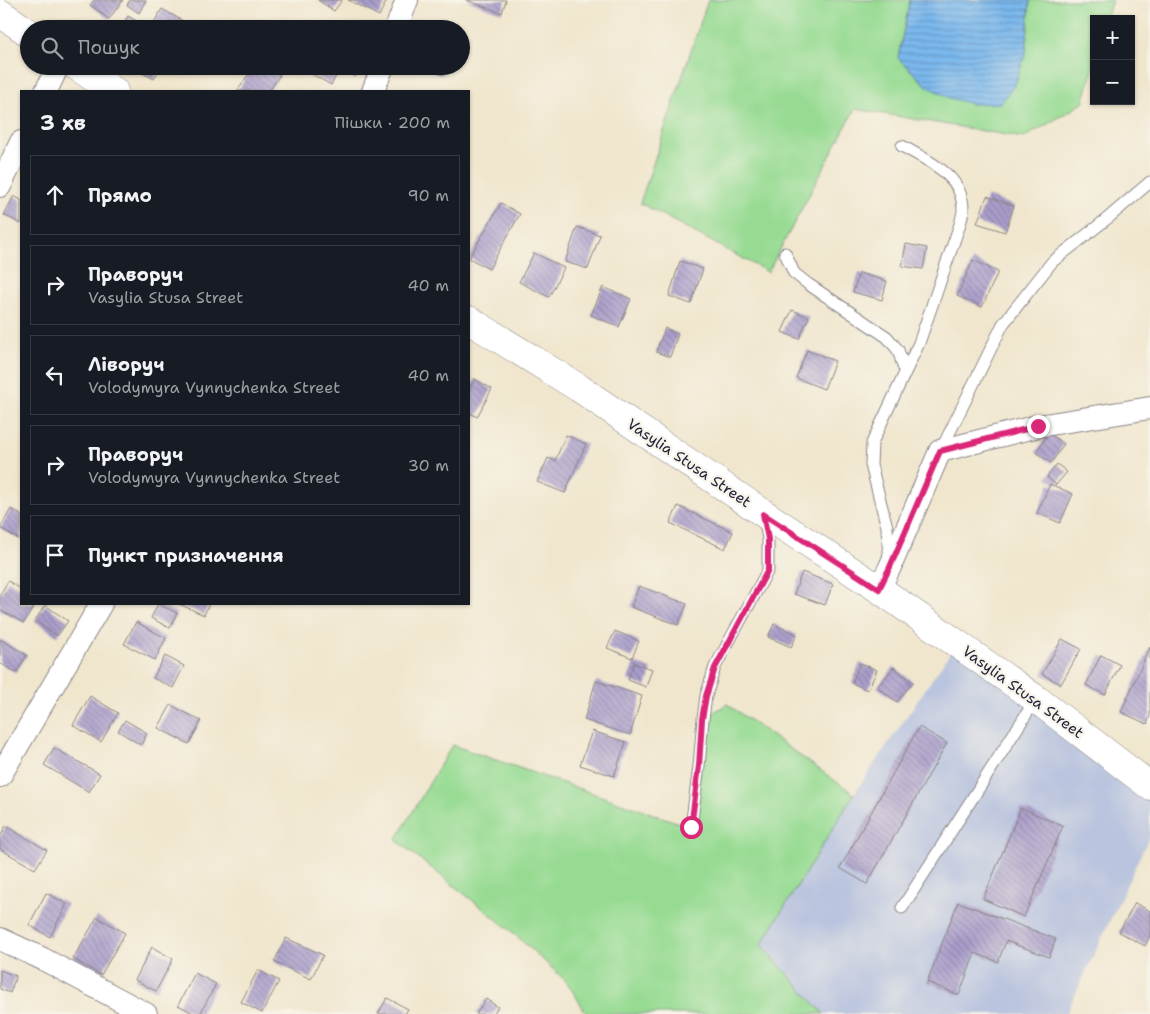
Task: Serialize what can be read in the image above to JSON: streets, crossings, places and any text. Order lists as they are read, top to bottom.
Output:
{
  "streets": {
    "main road": ["Vasylia Stusa Street"]
  },
  "page": {
    "map_buttons": ["+", "−"],
    "search": "Пошук",
    "heading": ["3 хв", "Пішки · 200 m"],
    "list": [
      ["Прямо", "90 m"],
      ["Праворуч", "Vasylia Stusa Street", "40 m"],
      ["Ліворуч", "Volodymyra Vynnychenka Street", "40 m"],
      ["Праворуч", "Volodymyra Vynnychenka Street", "30 m"],
      "Пункт призначення"
    ]
  }
}
